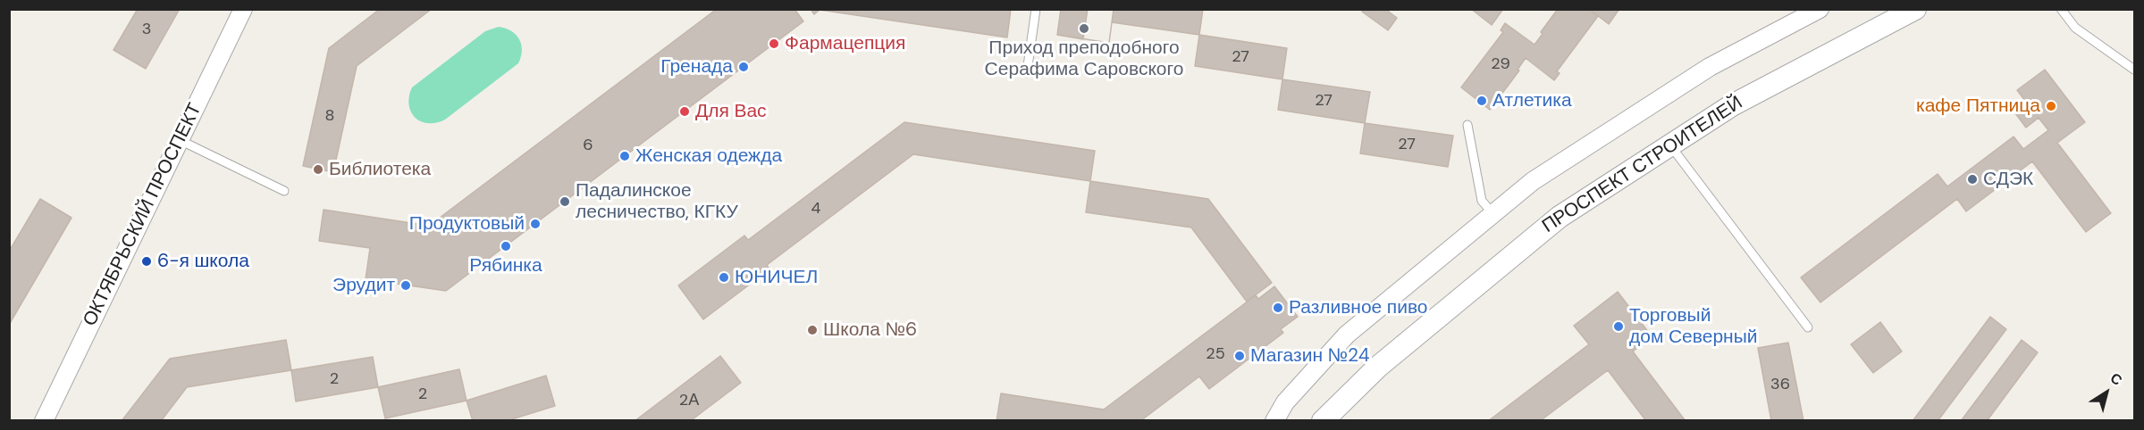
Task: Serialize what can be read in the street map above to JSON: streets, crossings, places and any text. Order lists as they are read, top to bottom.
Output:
{
  "streets": {
    "street": ["ПРОСПЕКТ СТРОИТЕЛЕЙ", "ОКТЯБРЬСКИЙ ПРОСПЕКТ"]
  },
  "places": [
    "Приход преподобного Серафима Саровского",
    "Фармацепция",
    "Гренада",
    "Атлетика",
    "кафе Пятница",
    "Для Вас",
    "Женская одежда",
    "Библиотека",
    "СДЭК",
    "Падалинское лесничество, КГКУ",
    "Продуктовый",
    "Рябинка",
    "6-я школа",
    "ЮНИЧЕЛ",
    "Эрудит",
    "Разливное пиво",
    "Торговый дом Северный",
    "Школа №6",
    "Магазин №24"
  ],
  "house_numbers": [
    "3",
    "27",
    "29",
    "27",
    "8",
    "27",
    "6",
    "4",
    "25",
    "2",
    "36",
    "2",
    "2А"
  ],
  "north": "top right"
}
